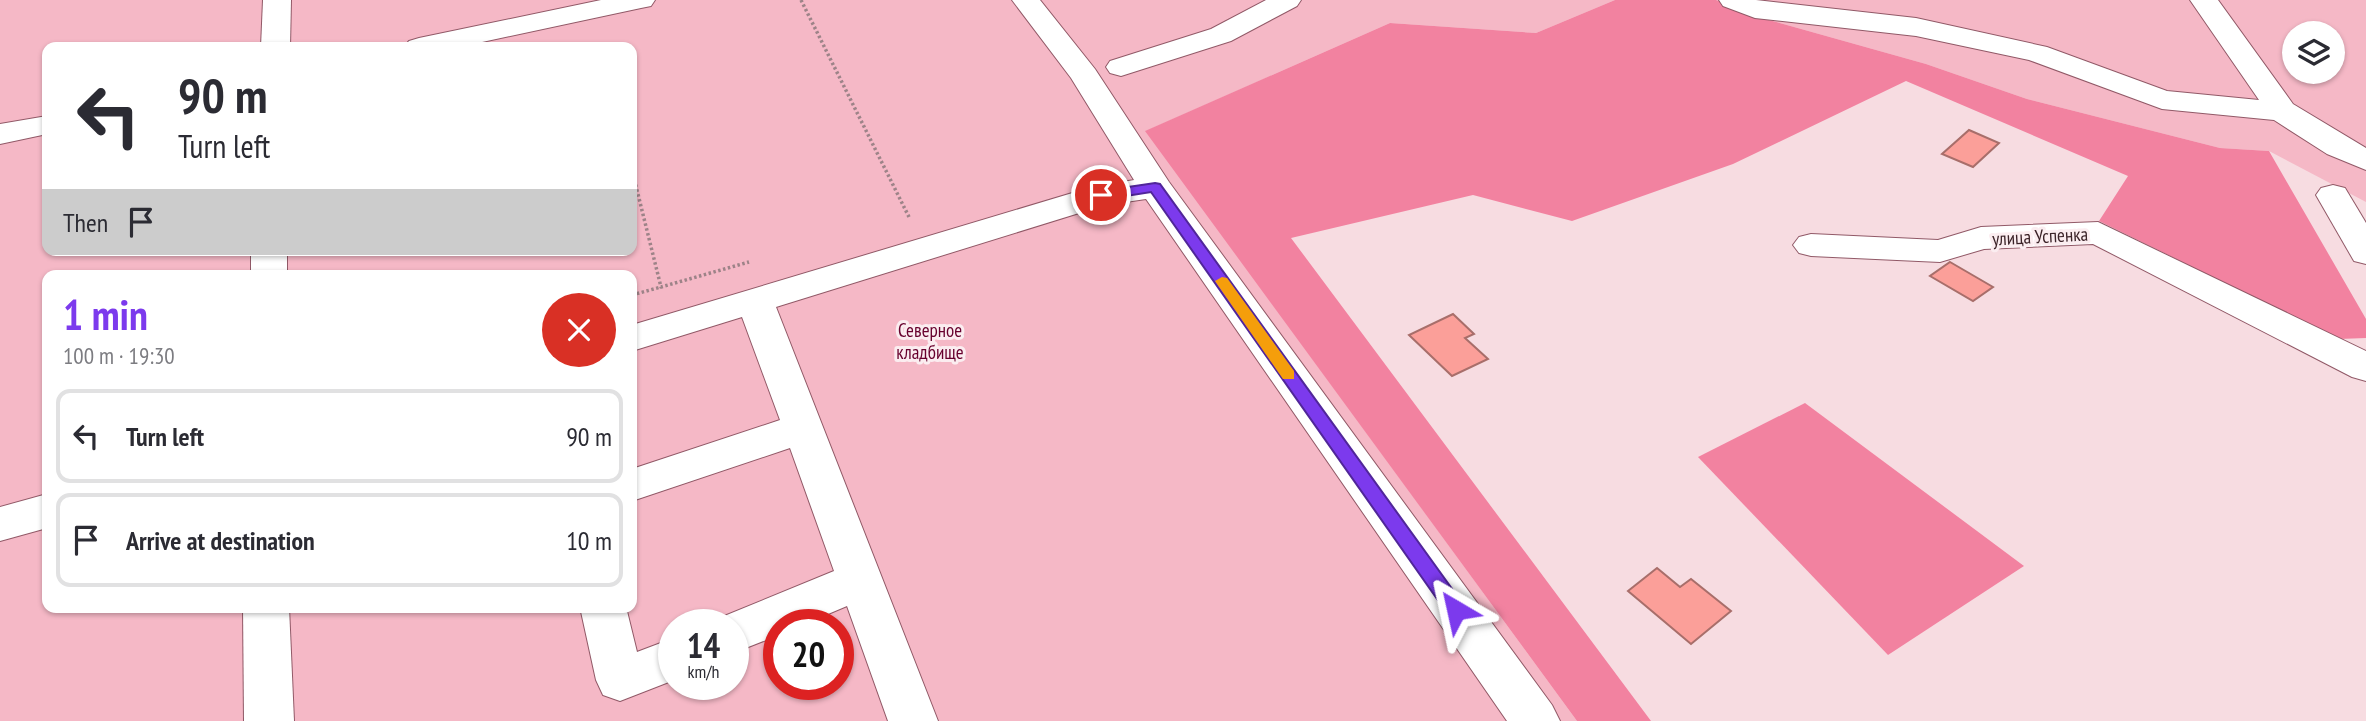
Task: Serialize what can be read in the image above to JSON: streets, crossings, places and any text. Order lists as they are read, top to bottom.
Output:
{
  "streets": {
    "street": ["улица Успенка"]
  },
  "parks": ["Северное кладбище"],
  "page": {
    "turn": ["90 m", "Turn left"],
    "then": "Then",
    "heading": ["1 min", "100 m · 19:30"],
    "list": [
      {
        "name": "Turn left",
        "value": "90 m"
      },
      {
        "name": "Arrive at destination",
        "value": "10 m"
      }
    ],
    "speed": "14 km/h",
    "limit": "20"
  }
}
